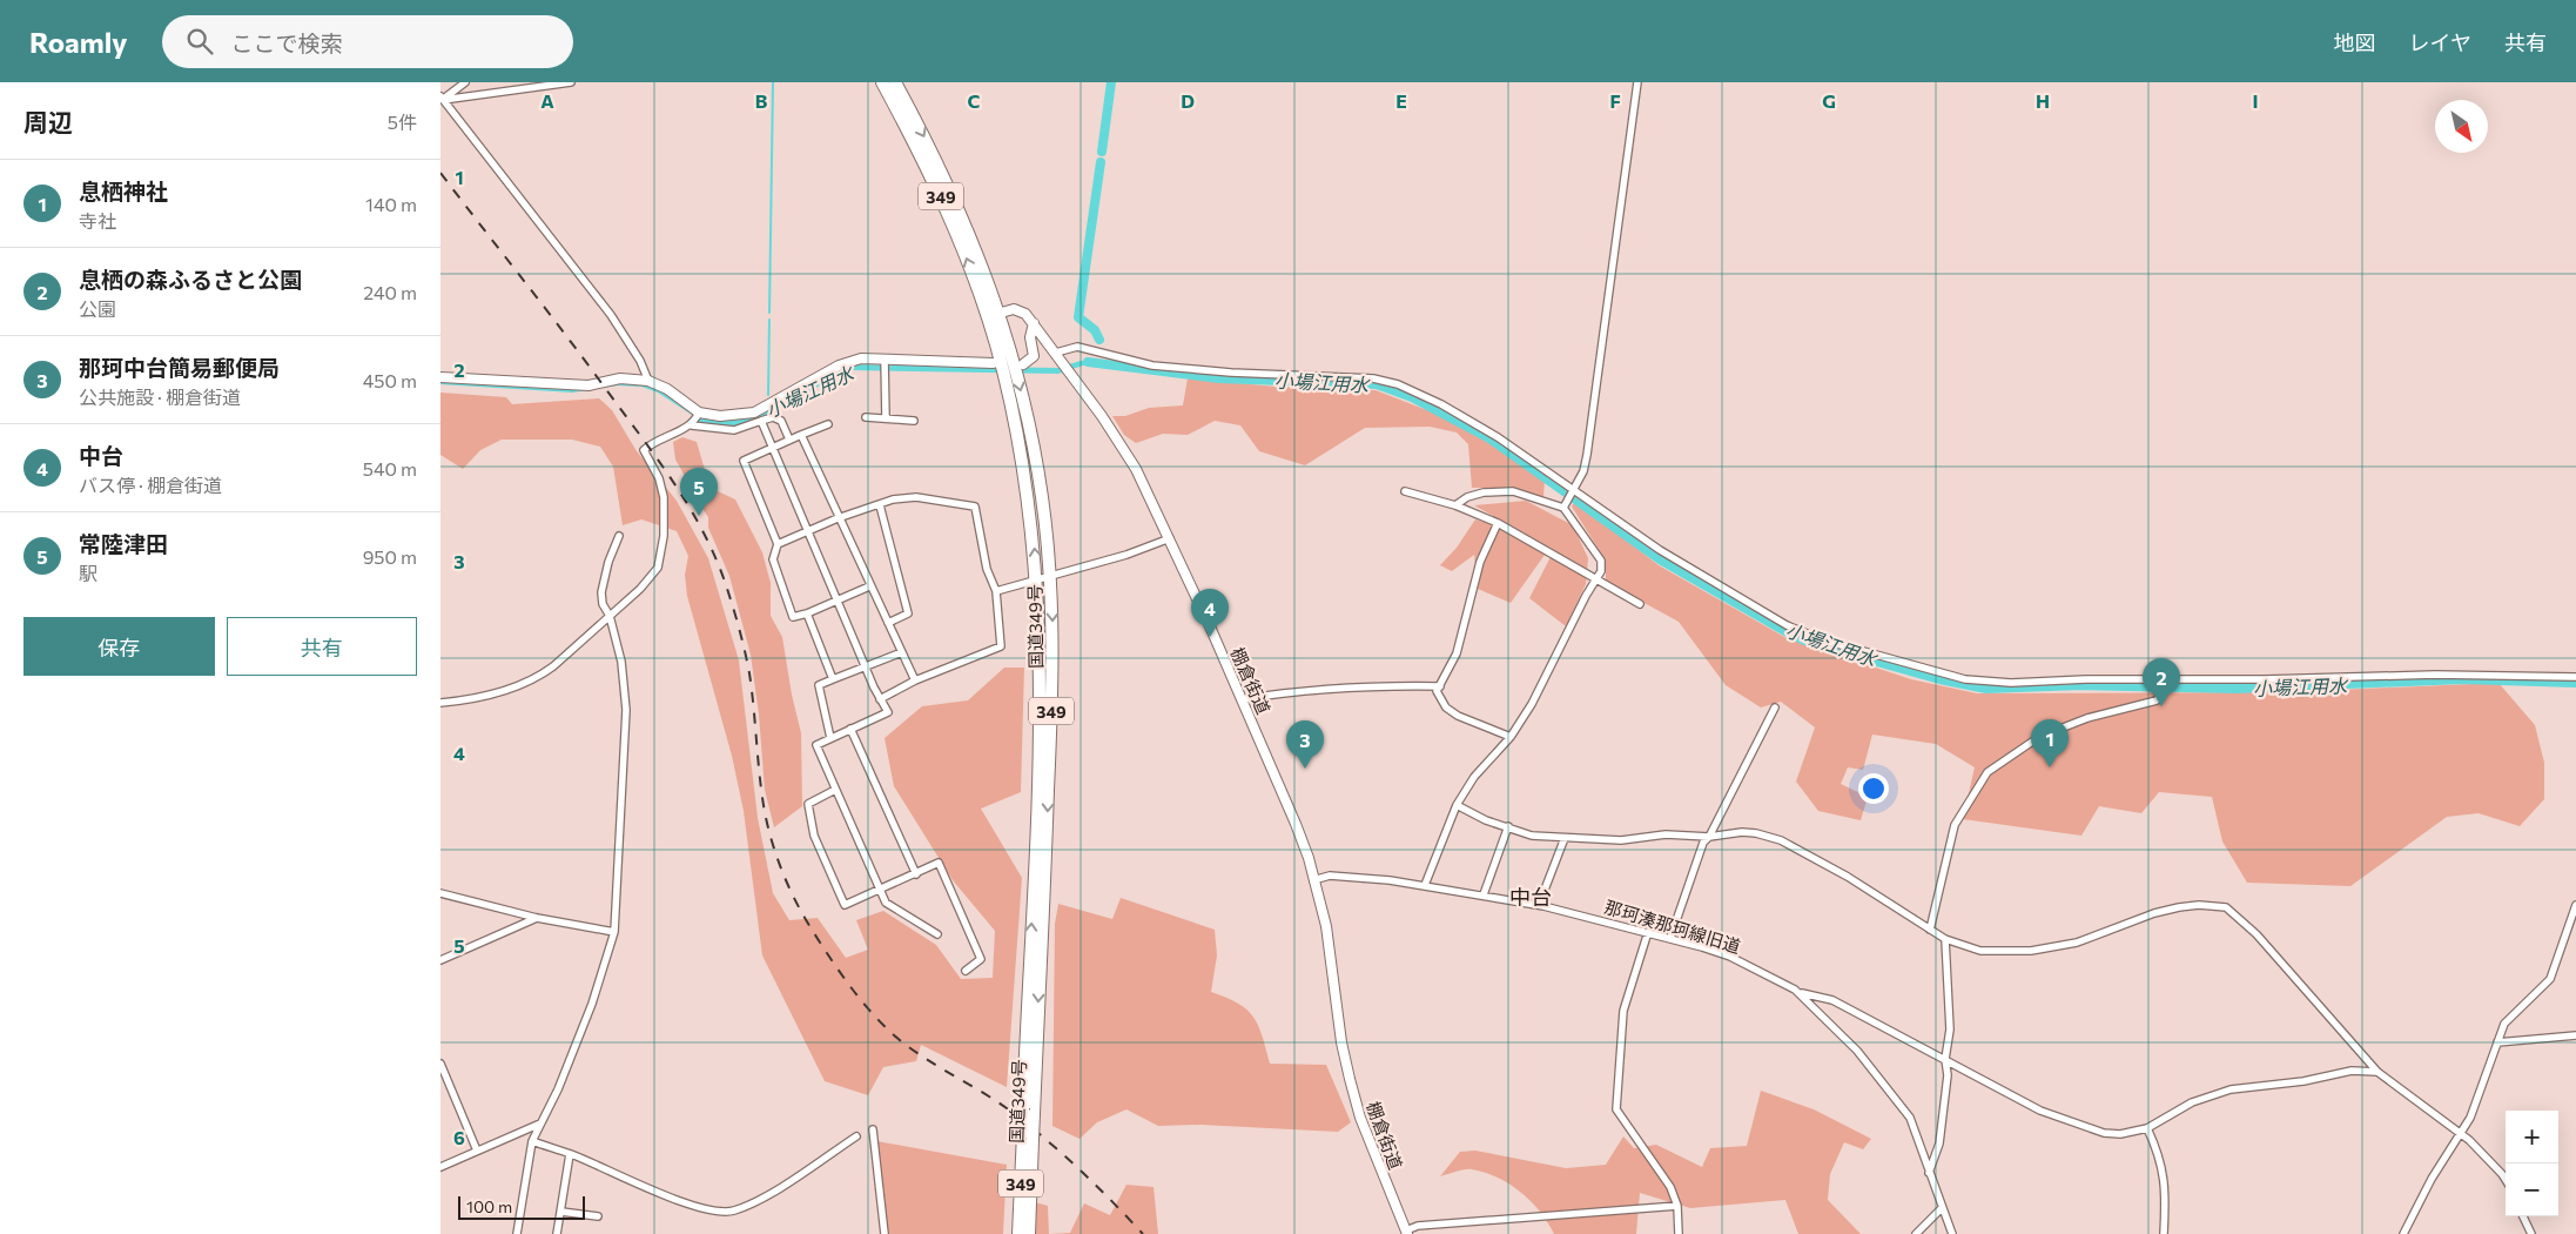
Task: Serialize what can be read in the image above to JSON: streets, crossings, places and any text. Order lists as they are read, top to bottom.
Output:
{
  "streets": {
    "highway": ["349", "国道349号"],
    "street": ["棚倉街道", "那珂湊那珂線旧道"]
  },
  "crossings": [
    ["国道349号", "棚倉街道"],
    ["棚倉街道", "那珂湊那珂線旧道"]
  ],
  "districts": ["中台"],
  "water": ["小場江用水"],
  "scale_bar": "100 m",
  "north": "bottom right",
  "page": {
    "header": "Roamly",
    "search": "ここで検索",
    "nav": ["地図", "レイヤ", "共有"],
    "heading": ["周辺", "5件"],
    "list": [
      {
        "mark": "1",
        "name": "息栖神社",
        "note": "寺社",
        "value": "140 m"
      },
      {
        "mark": "2",
        "name": "息栖の森ふるさと公園",
        "note": "公園",
        "value": "240 m"
      },
      {
        "mark": "3",
        "name": "那珂中台簡易郵便局",
        "note": "公共施設 · 棚倉街道",
        "value": "450 m"
      },
      {
        "mark": "4",
        "name": "中台",
        "note": "バス停 · 棚倉街道",
        "value": "540 m"
      },
      {
        "mark": "5",
        "name": "常陸津田",
        "note": "駅",
        "value": "950 m"
      }
    ],
    "pins": [
      "5",
      "4",
      "2",
      "1",
      "3"
    ],
    "buttons": ["保存", "共有"],
    "map_buttons": ["+", "−"],
    "scale": "100 m"
  },
  "grid": {
    "columns": [
      "A",
      "B",
      "C",
      "D",
      "E",
      "F",
      "G",
      "H",
      "I"
    ],
    "rows": [
      "1",
      "2",
      "3",
      "4",
      "5",
      "6"
    ]
  }
}
